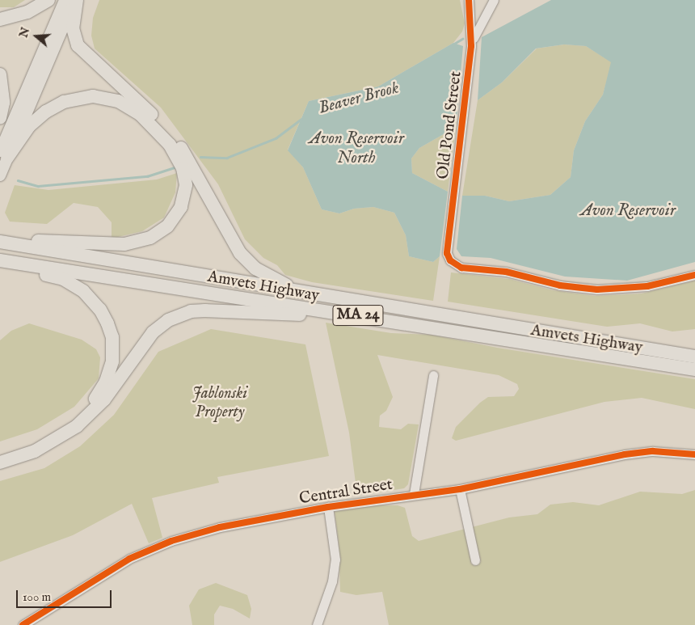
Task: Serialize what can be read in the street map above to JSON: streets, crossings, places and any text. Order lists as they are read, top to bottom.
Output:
{
  "streets": {
    "highway": ["Amvets Highway", "MA 24"],
    "street": ["Old Pond Street", "Central Street"]
  },
  "water": ["Beaver Brook", "Avon Reservoir North", "Avon Reservoir"],
  "parks": ["Jablonski Property"],
  "scale_bar": "100 m",
  "north": "left"
}
